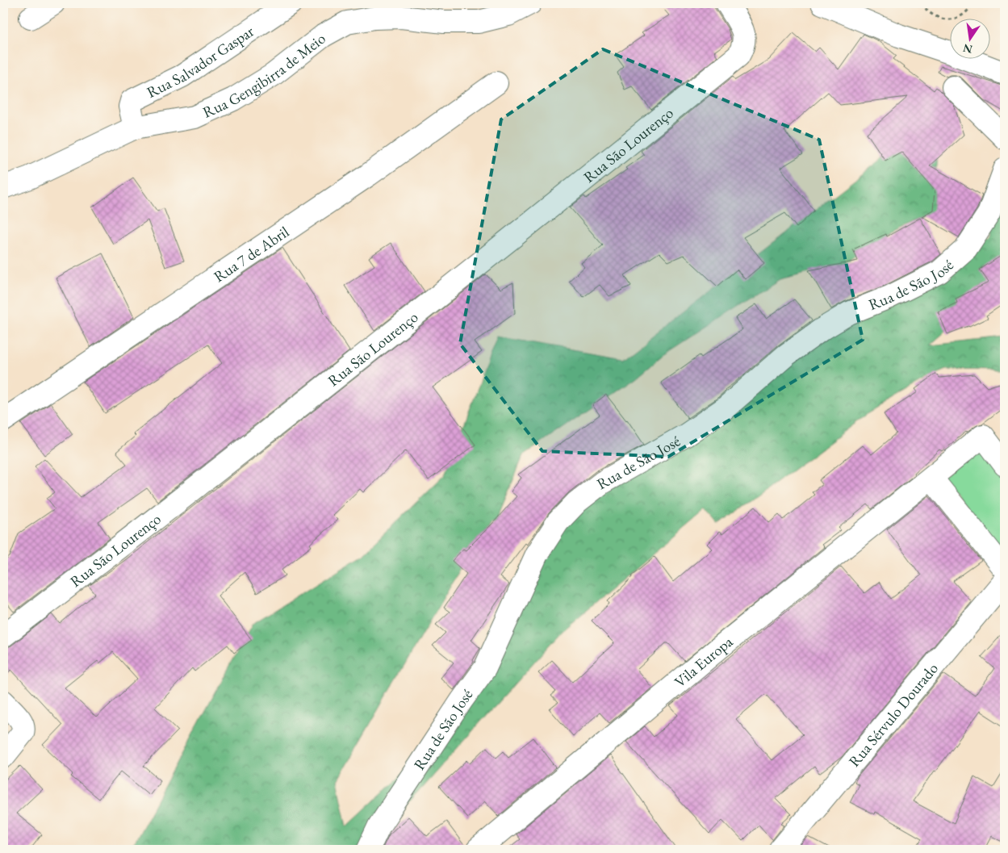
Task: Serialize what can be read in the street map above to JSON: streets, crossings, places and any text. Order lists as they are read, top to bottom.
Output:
{
  "streets": {
    "street": [
      "Rua Salvador Gaspar",
      "Rua Gengibirra de Meio",
      "Rua São Lourenço",
      "Rua 7 de Abril",
      "Rua de São José",
      "Vila Europa",
      "Rua Sérvulo Dourado"
    ]
  },
  "crossings": [
    ["Rua Salvador Gaspar", "Rua Gengibirra de Meio"]
  ],
  "north": "bottom"
}
